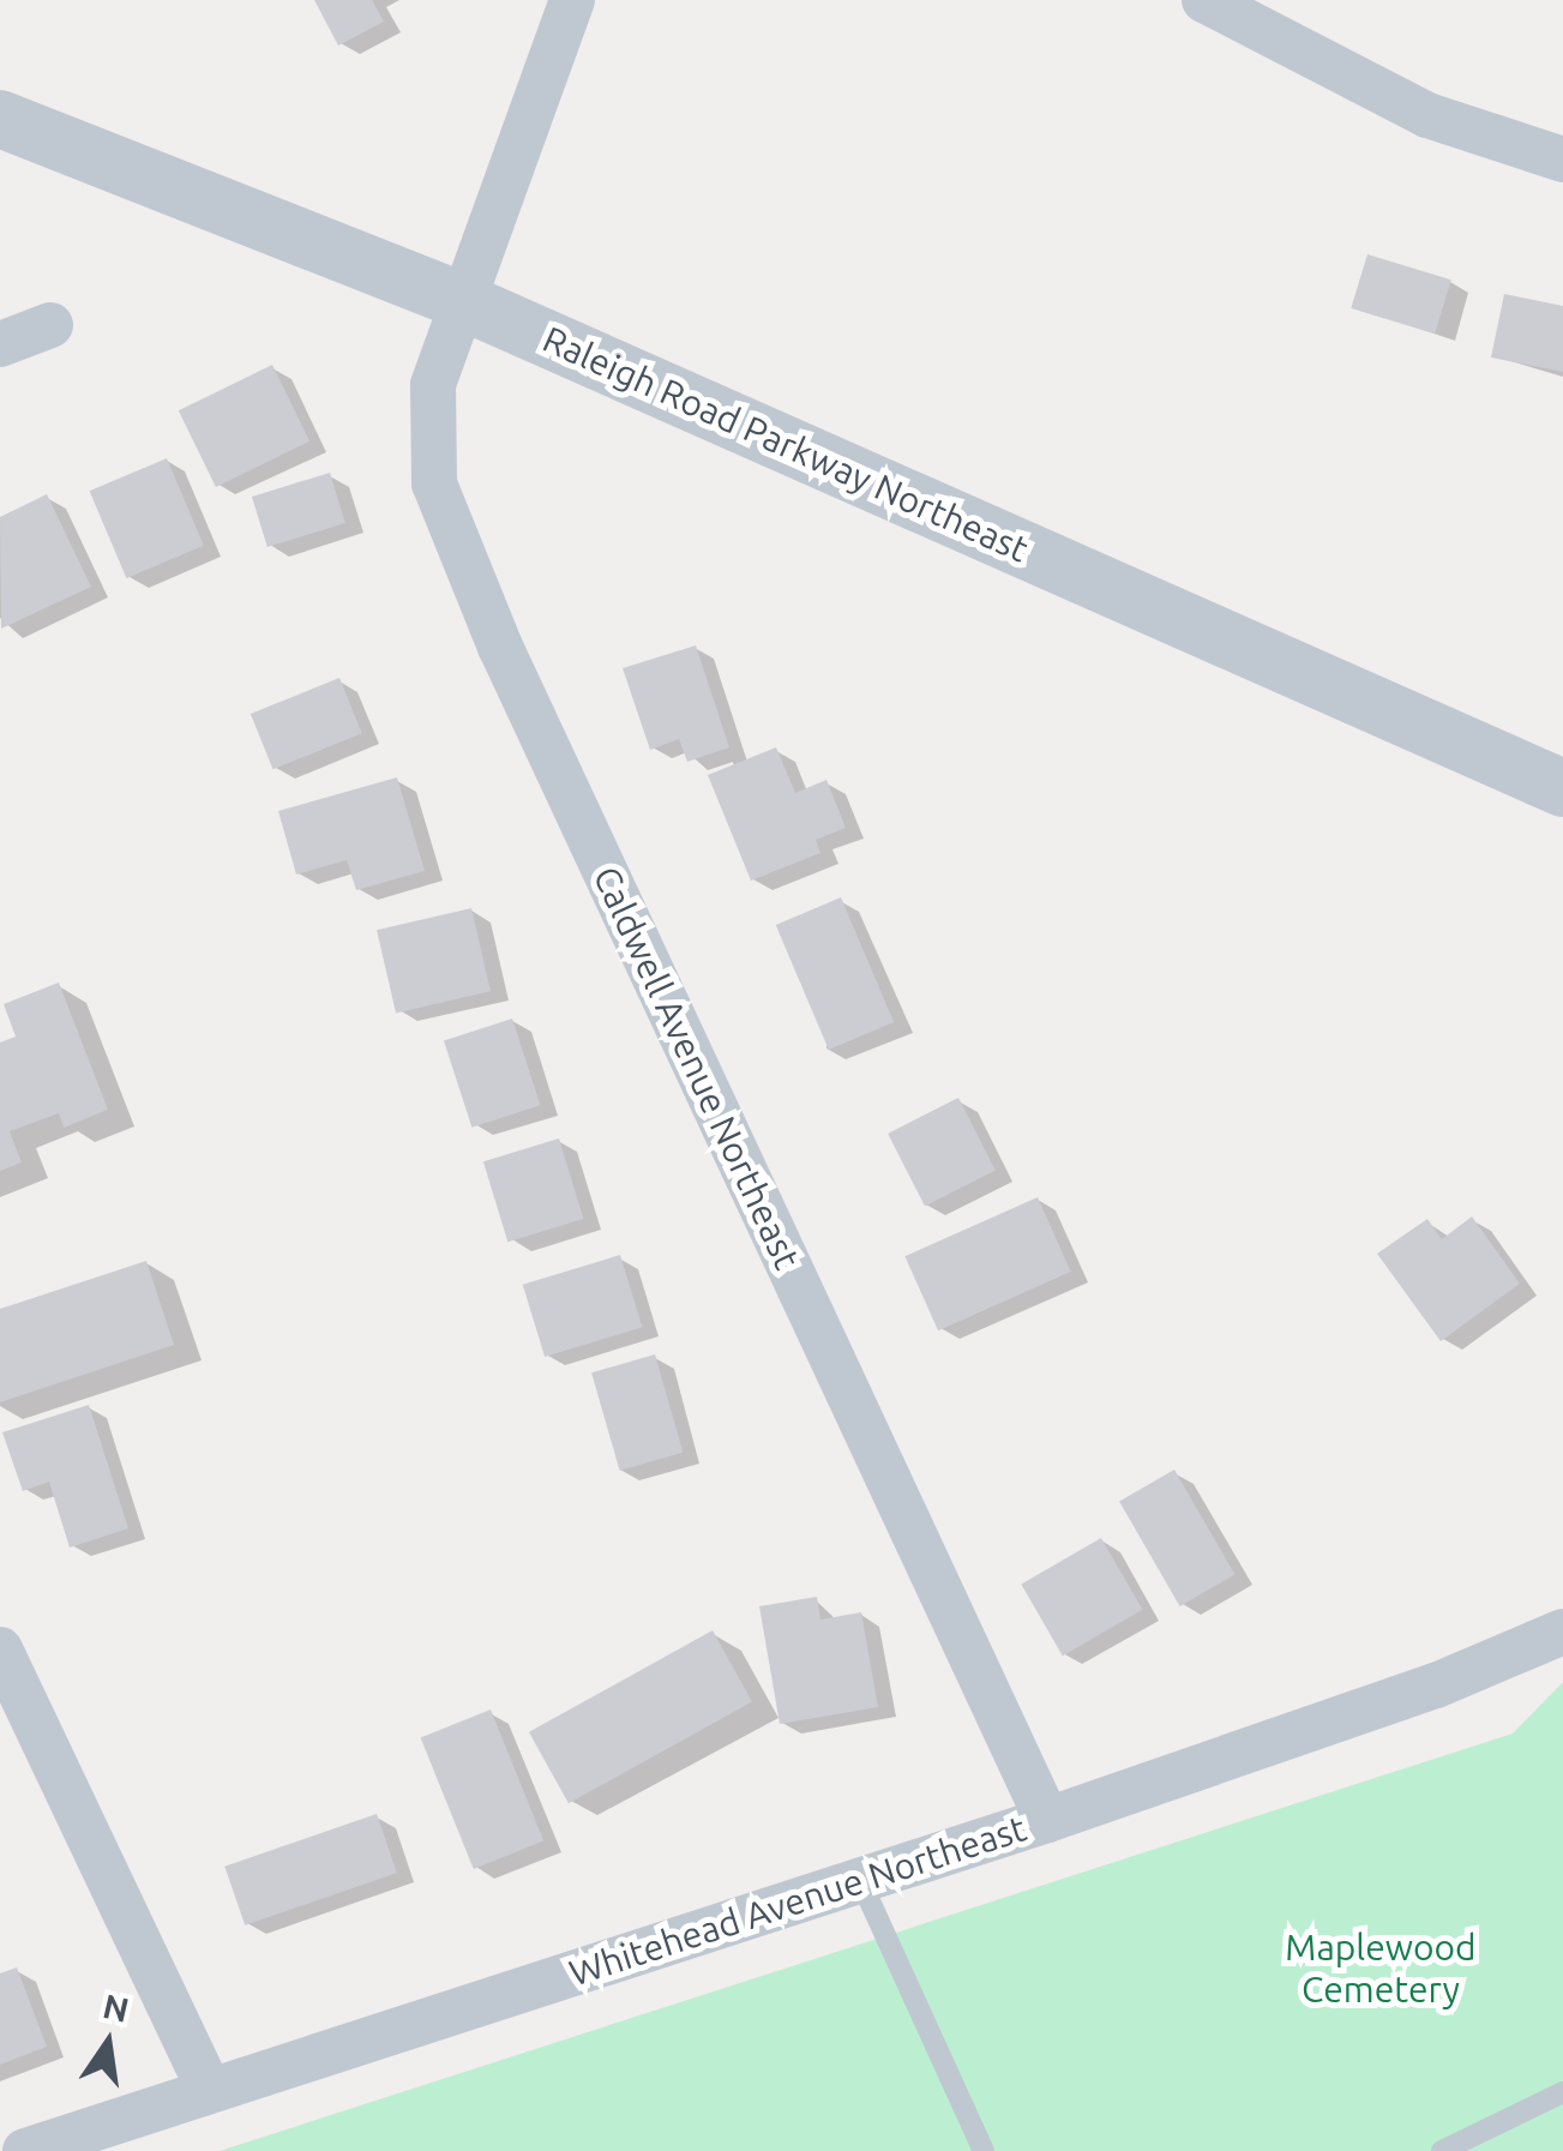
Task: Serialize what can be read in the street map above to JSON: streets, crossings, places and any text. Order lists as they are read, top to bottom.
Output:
{
  "streets": {
    "street": ["Raleigh Road Parkway Northeast", "Caldwell Avenue Northeast", "Whitehead Avenue Northeast"]
  },
  "crossings": [
    ["Raleigh Road Parkway Northeast", "Caldwell Avenue Northeast"],
    ["Caldwell Avenue Northeast", "Whitehead Avenue Northeast"]
  ],
  "parks": ["Maplewood Cemetery"],
  "north": "top"
}
